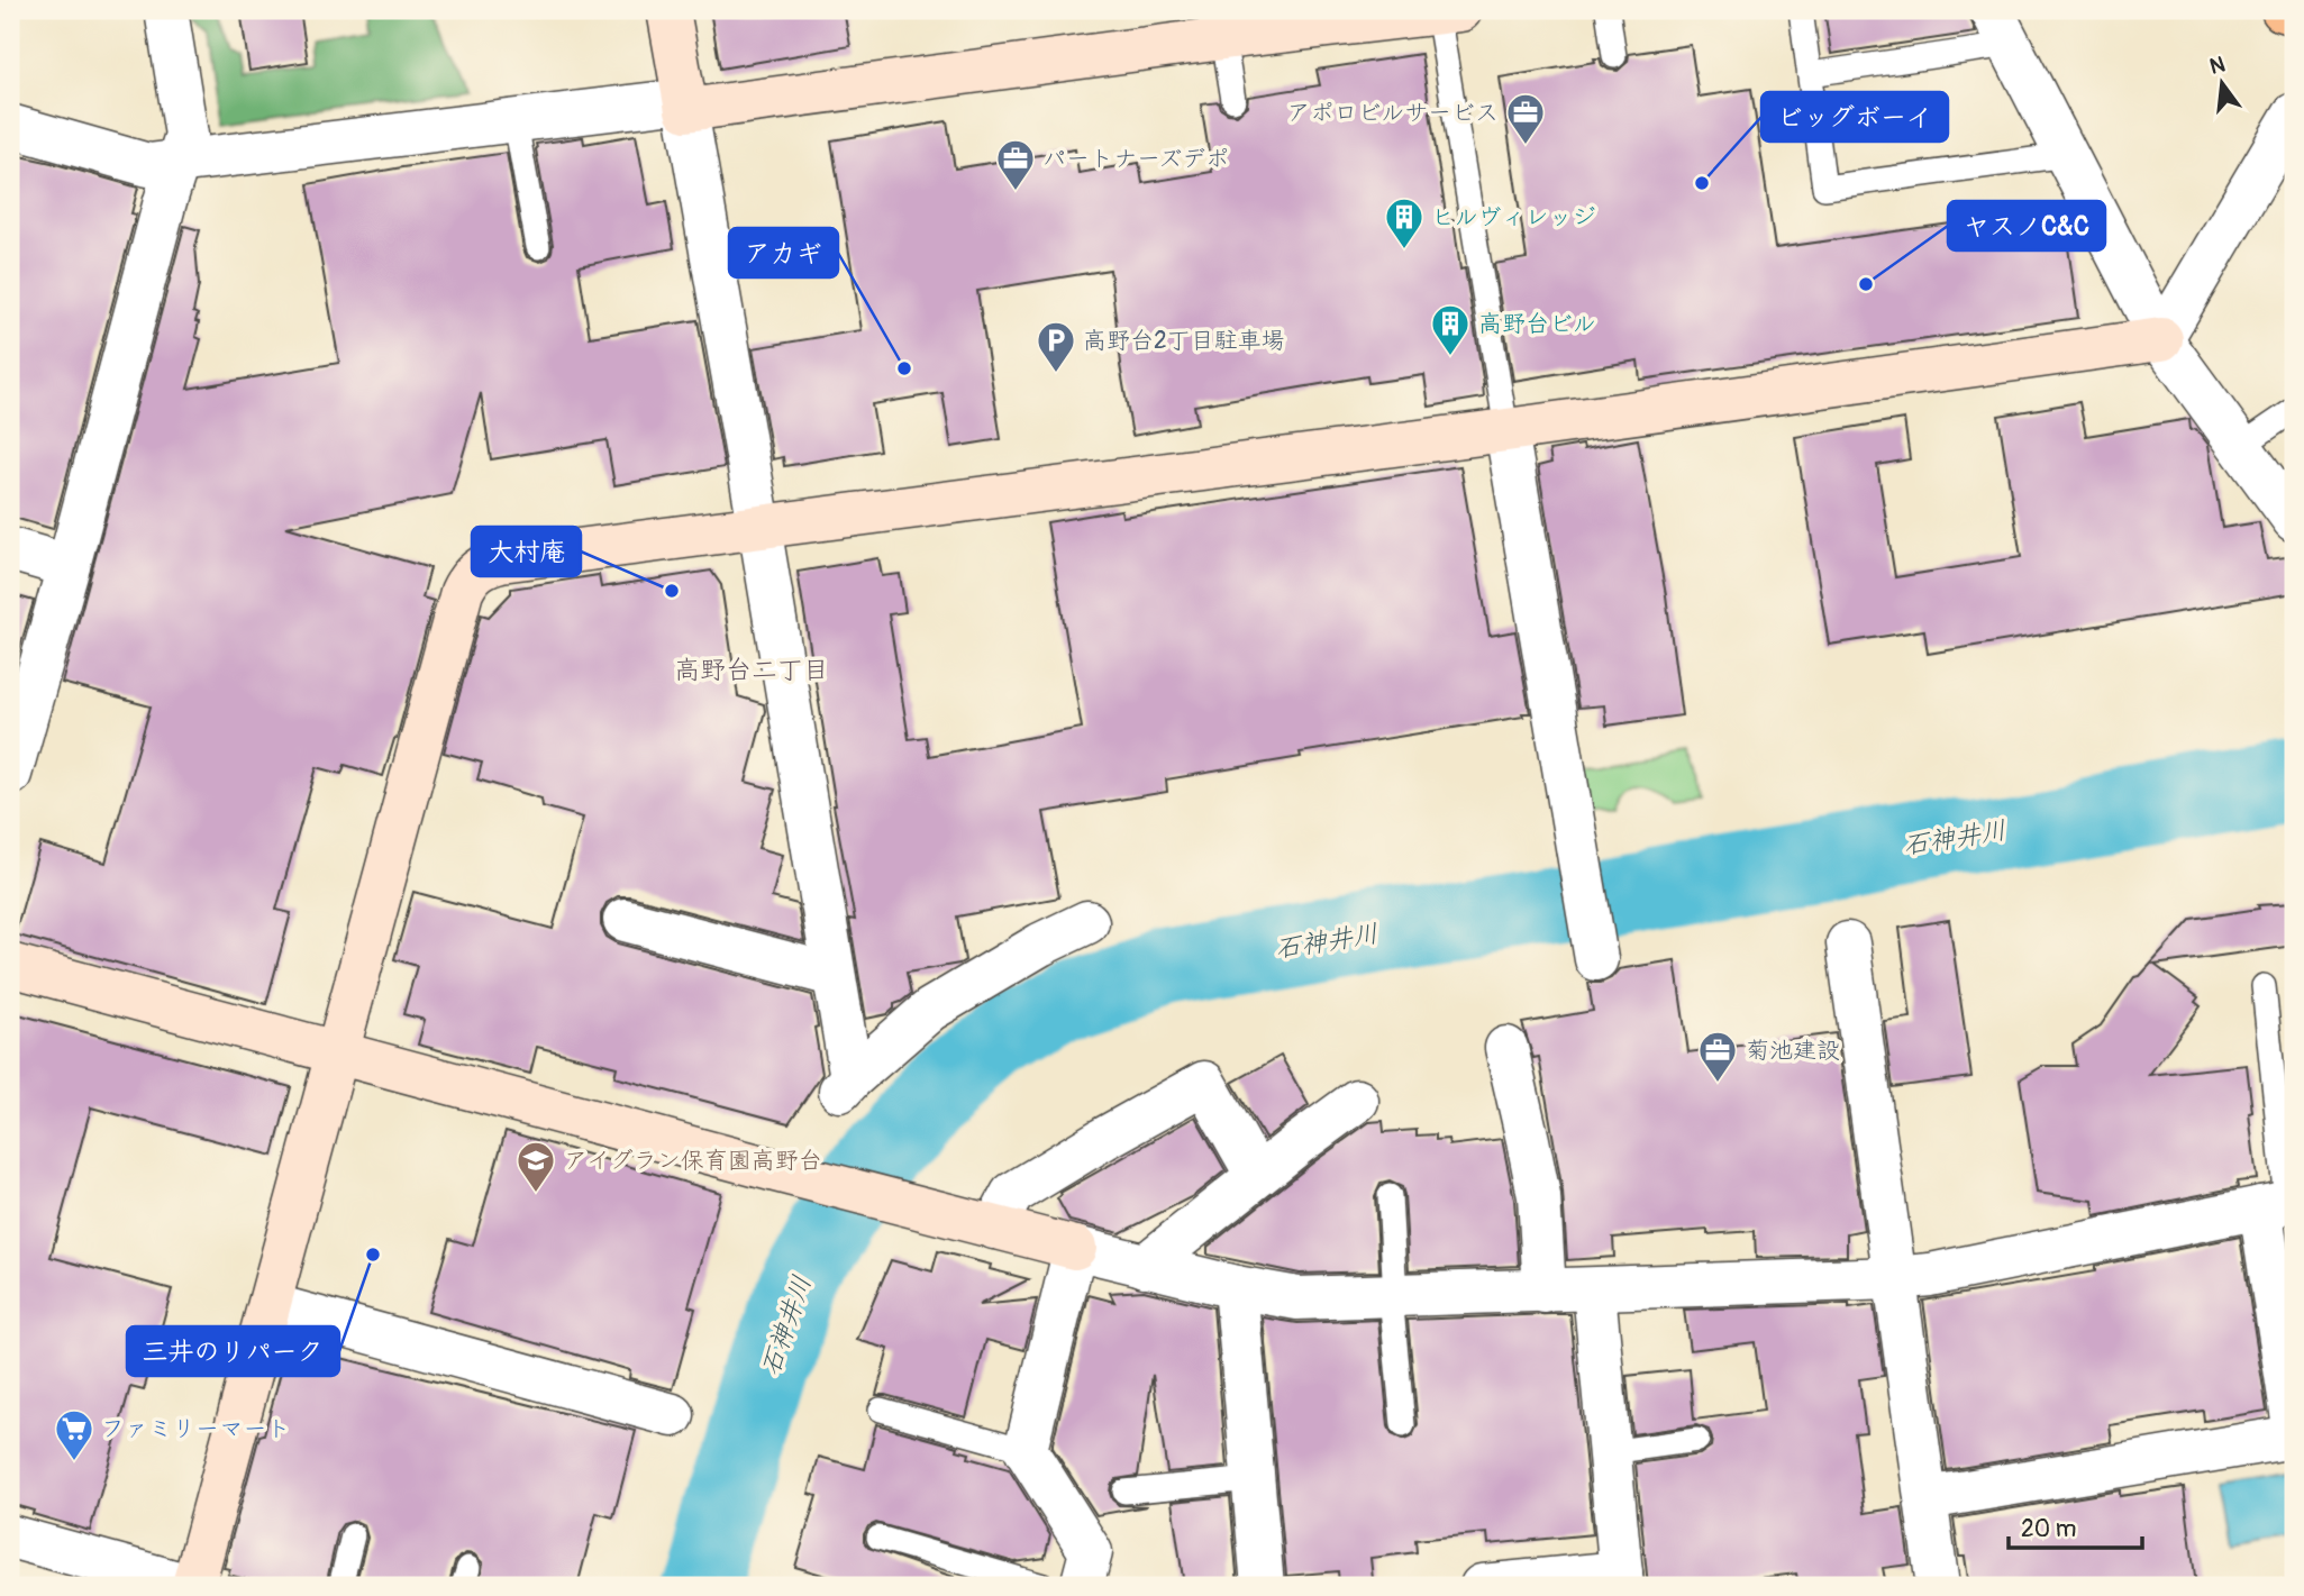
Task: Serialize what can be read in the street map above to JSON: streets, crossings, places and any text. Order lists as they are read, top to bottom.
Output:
{
  "districts": ["高野台二丁目"],
  "water": ["石神井川"],
  "places": {
    "office": ["アポロビルサービス", "パートナーズデポ", "菊池建設"],
    "other": [
      "ビッグボーイ",
      "ヤスノC&C",
      "アカギ",
      "大村庵",
      "三井のリパーク"
    ],
    "building": ["ヒルヴィレッジ", "高野台ビル"],
    "parking": ["高野台2丁目駐車場"],
    "school or university": ["アイグラン保育園高野台"],
    "supermarket": ["ファミリーマート"]
  },
  "scale_bar": "20 m",
  "north": "top"
}
